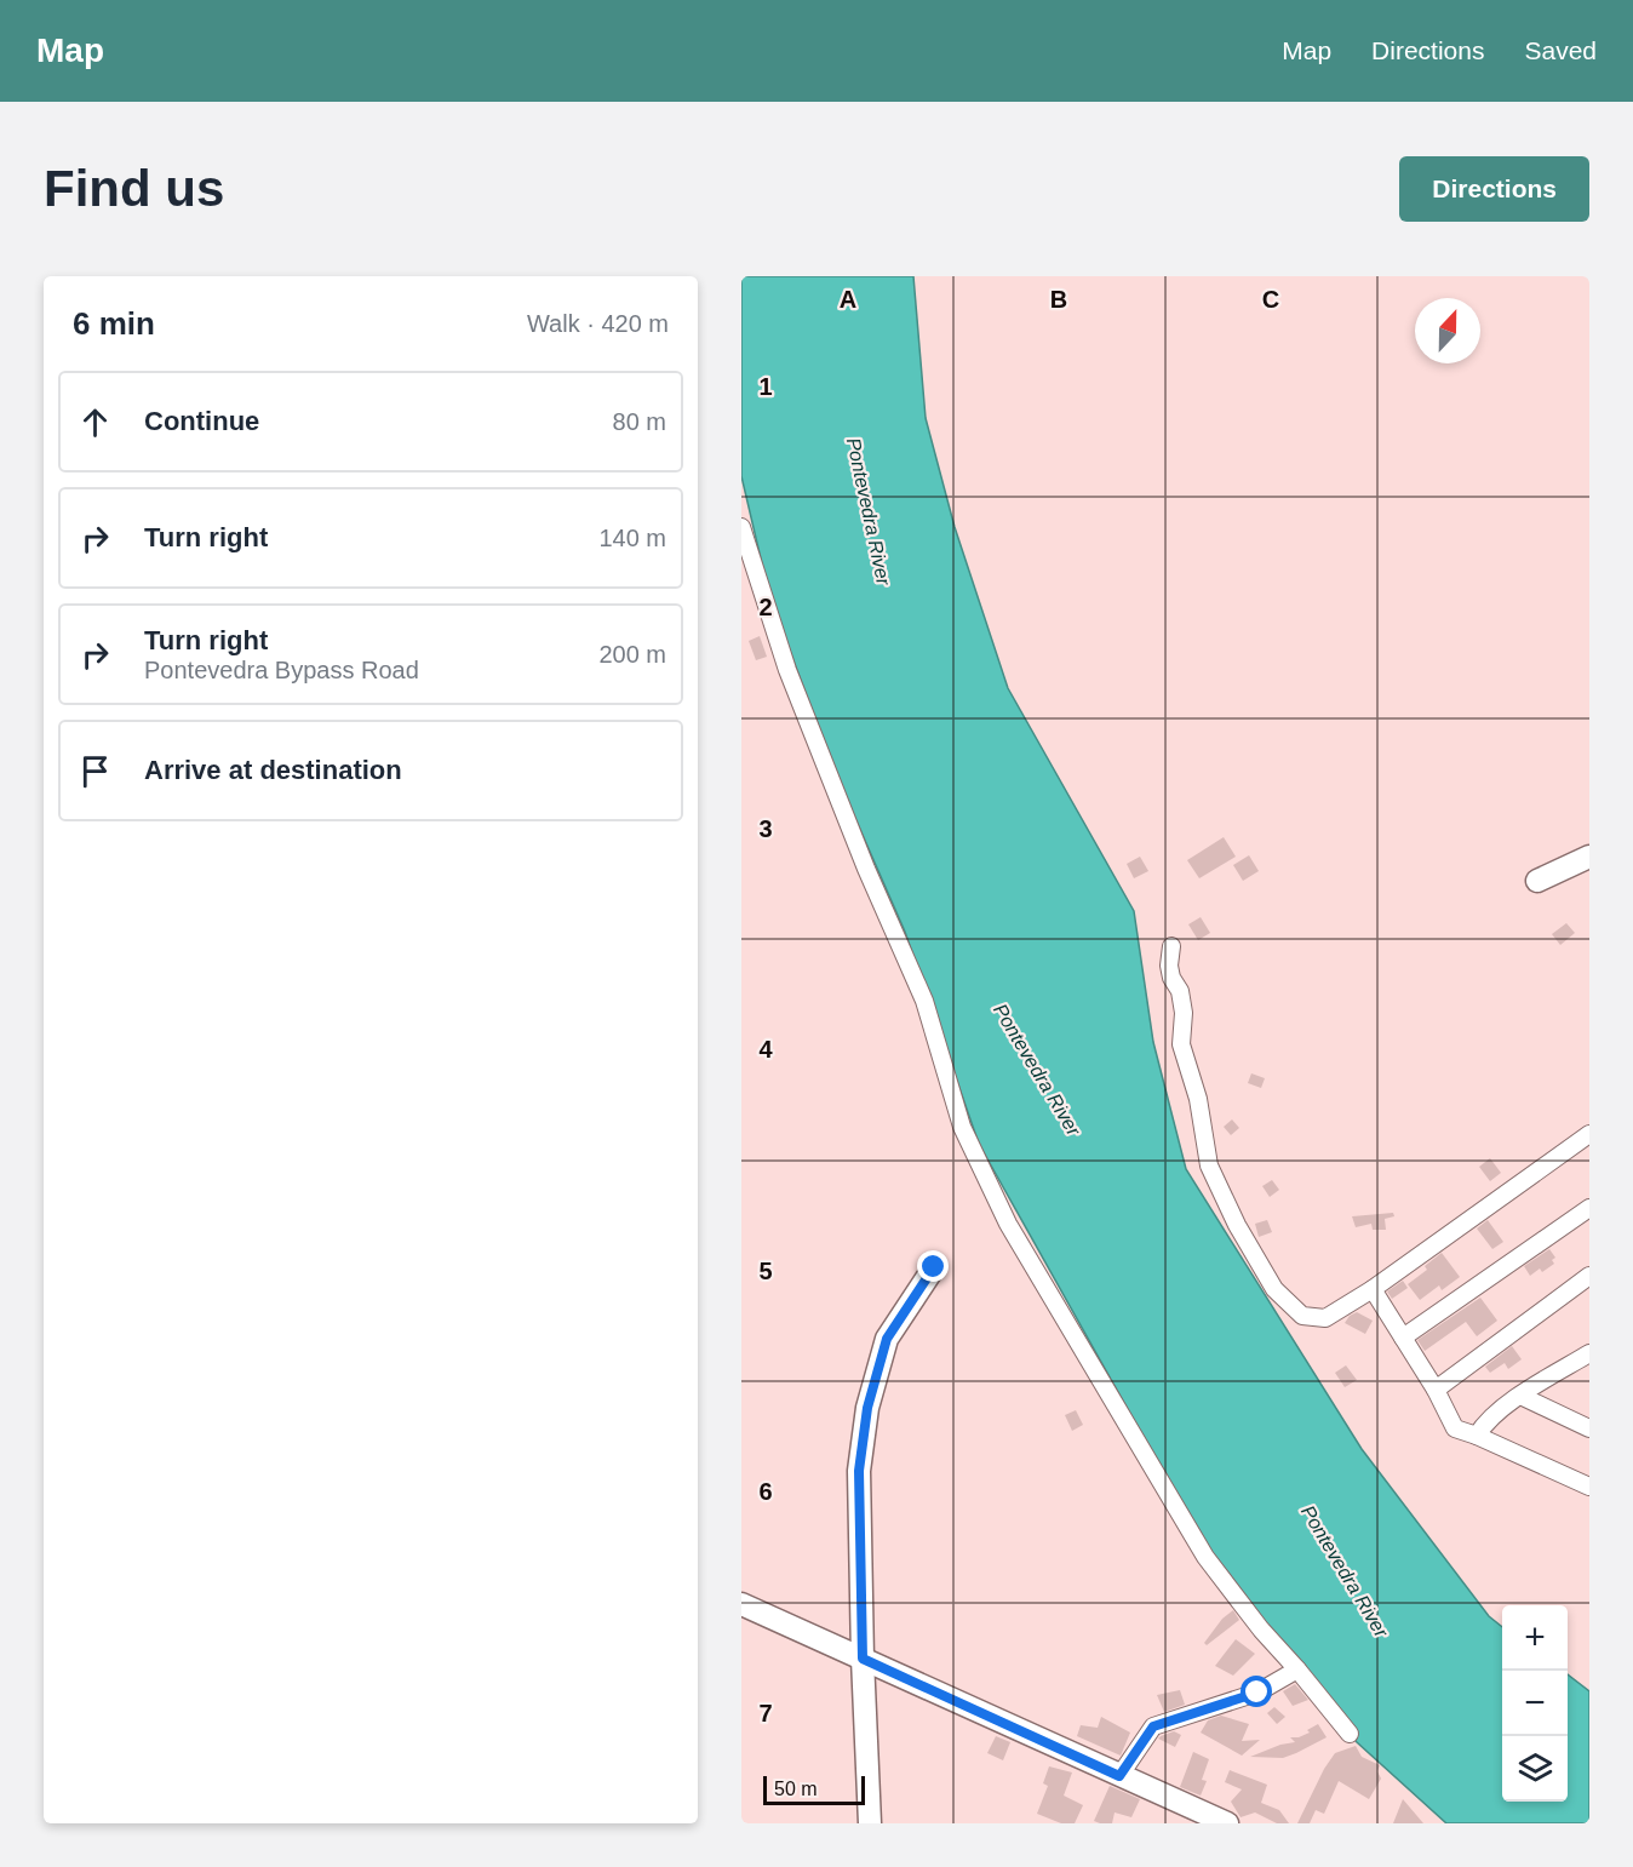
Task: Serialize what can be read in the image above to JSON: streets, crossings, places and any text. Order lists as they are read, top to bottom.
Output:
{
  "water": ["Pontevedra River"],
  "scale_bar": "50 m",
  "north": "top",
  "page": {
    "header": "Map",
    "nav": ["Map", "Directions", "Saved"],
    "buttons": "Directions",
    "title": "Find us",
    "heading": ["6 min", "Walk · 420 m"],
    "list": [
      ["Continue", "80 m"],
      ["Turn right", "140 m"],
      ["Turn right", "Pontevedra Bypass Road", "200 m"],
      "Arrive at destination"
    ],
    "map_buttons": ["+", "−"],
    "scale": "50 m"
  },
  "grid": {
    "columns": ["A", "B", "C"],
    "rows": [
      "1",
      "2",
      "3",
      "4",
      "5",
      "6",
      "7"
    ]
  }
}
